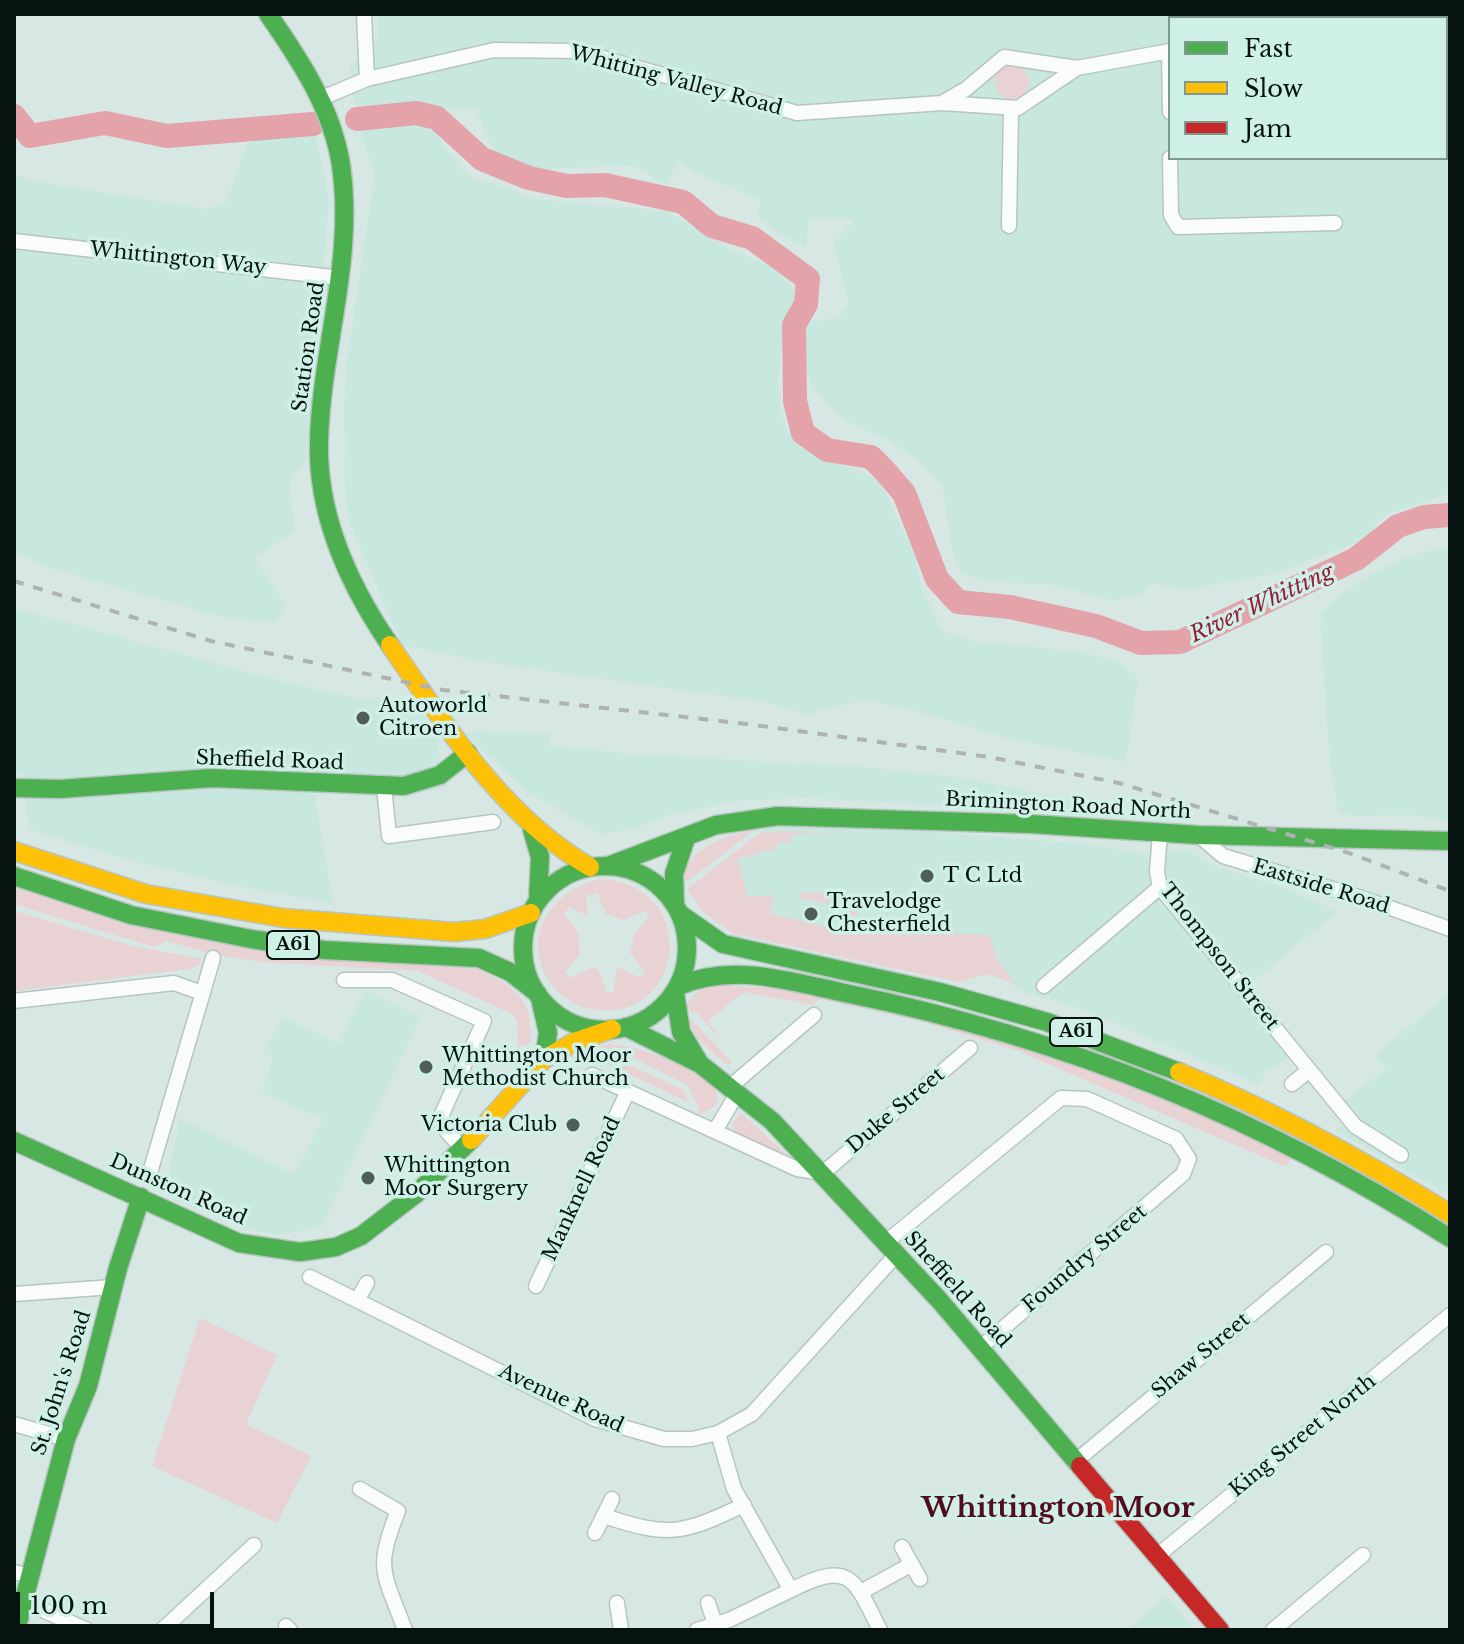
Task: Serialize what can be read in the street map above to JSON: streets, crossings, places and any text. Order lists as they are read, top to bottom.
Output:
{
  "streets": {
    "main road": [
      "Station Road",
      "Sheffield Road",
      "Brimington Road North",
      "A61",
      "Dunston Road",
      "St. John's Road"
    ],
    "street": [
      "Whitting Valley Road",
      "Whittington Way",
      "Eastside Road",
      "Thompson Street",
      "Duke Street",
      "Manknell Road",
      "Foundry Street",
      "Shaw Street",
      "Avenue Road",
      "King Street North"
    ]
  },
  "crossings": [
    ["Whitting Valley Road", "Station Road"],
    ["Whittington Way", "Station Road"],
    ["Station Road", "Sheffield Road"],
    ["Station Road", "Brimington Road North"],
    ["Station Road", "A61"],
    ["Station Road", "Dunston Road"],
    ["Sheffield Road", "Duke Street"],
    ["Sheffield Road", "Foundry Street"],
    ["Sheffield Road", "Shaw Street"],
    ["Sheffield Road", "Avenue Road"],
    ["Sheffield Road", "King Street North"],
    ["Brimington Road North", "Eastside Road"],
    ["Brimington Road North", "A61"],
    ["Brimington Road North", "Thompson Street"],
    ["Brimington Road North", "Dunston Road"],
    ["A61", "Dunston Road"],
    ["Dunston Road", "St. John's Road"],
    ["Foundry Street", "Avenue Road"]
  ],
  "districts": ["Whittington Moor"],
  "water": ["River Whitting"],
  "places": [
    "Autoworld Citroen",
    "T C Ltd",
    "Travelodge Chesterfield",
    "Whittington Moor Methodist Church",
    "Victoria Club",
    "Whittington Moor Surgery"
  ],
  "legend": ["Fast", "Slow", "Jam"],
  "scale_bar": "100 m"
}
